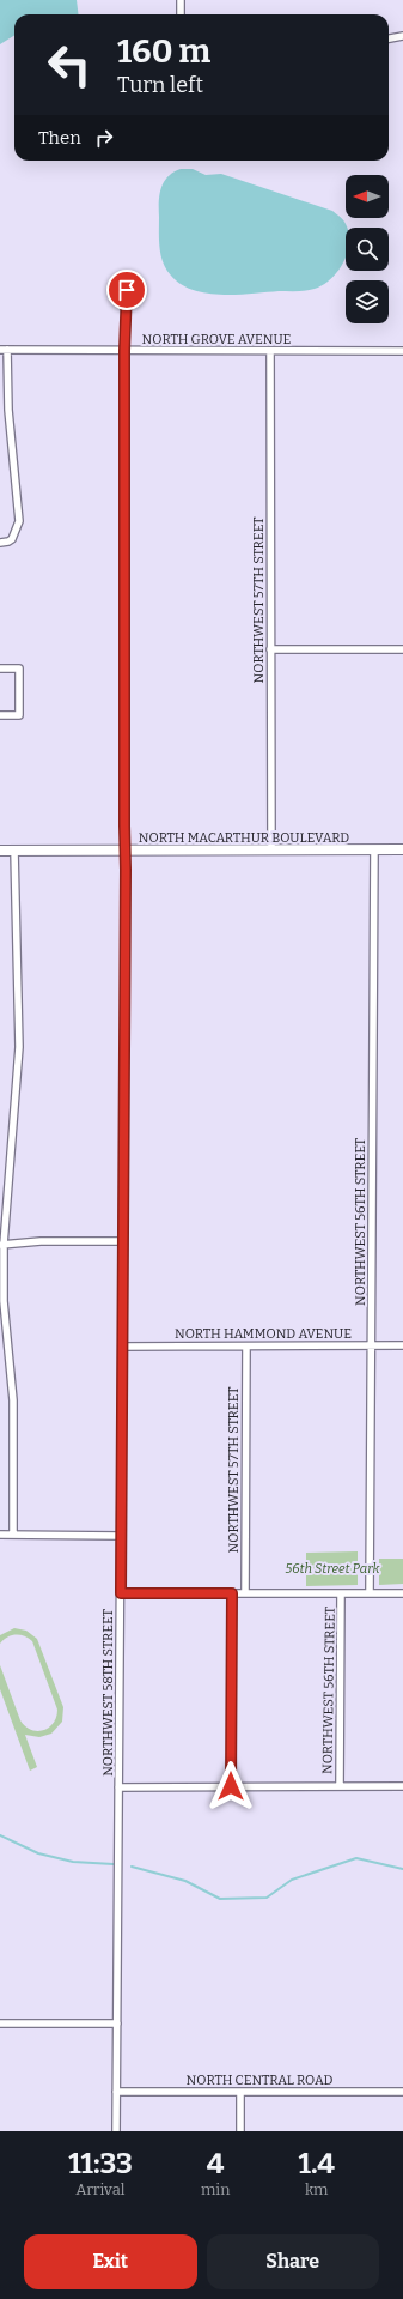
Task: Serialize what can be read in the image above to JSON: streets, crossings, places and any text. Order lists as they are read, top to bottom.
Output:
{
  "streets": {
    "main road": ["NORTH MACARTHUR BOULEVARD"],
    "street": [
      "NORTH GROVE AVENUE",
      "NORTHWEST 57TH STREET",
      "NORTHWEST 56TH STREET",
      "NORTH HAMMOND AVENUE",
      "NORTHWEST 58TH STREET",
      "NORTH CENTRAL ROAD"
    ]
  },
  "crossings": [
    ["NORTH GROVE AVENUE", "NORTHWEST 57TH STREET"],
    ["NORTH GROVE AVENUE", "NORTHWEST 58TH STREET"],
    ["NORTHWEST 57TH STREET", "NORTH MACARTHUR BOULEVARD"],
    ["NORTHWEST 57TH STREET", "NORTH HAMMOND AVENUE"],
    ["NORTH MACARTHUR BOULEVARD", "NORTHWEST 56TH STREET"],
    ["NORTH MACARTHUR BOULEVARD", "NORTHWEST 58TH STREET"],
    ["NORTHWEST 56TH STREET", "NORTH HAMMOND AVENUE"],
    ["NORTH HAMMOND AVENUE", "NORTHWEST 58TH STREET"],
    ["NORTHWEST 58TH STREET", "NORTH CENTRAL ROAD"]
  ],
  "parks": ["56th Street Park"],
  "north": "left",
  "page": {
    "turn": ["160 m", "Turn left"],
    "then": "Then",
    "eta": [
      "11:33",
      "Arrival",
      "4",
      "min",
      "1.4",
      "km"
    ],
    "buttons": ["Exit", "Share"]
  }
}
